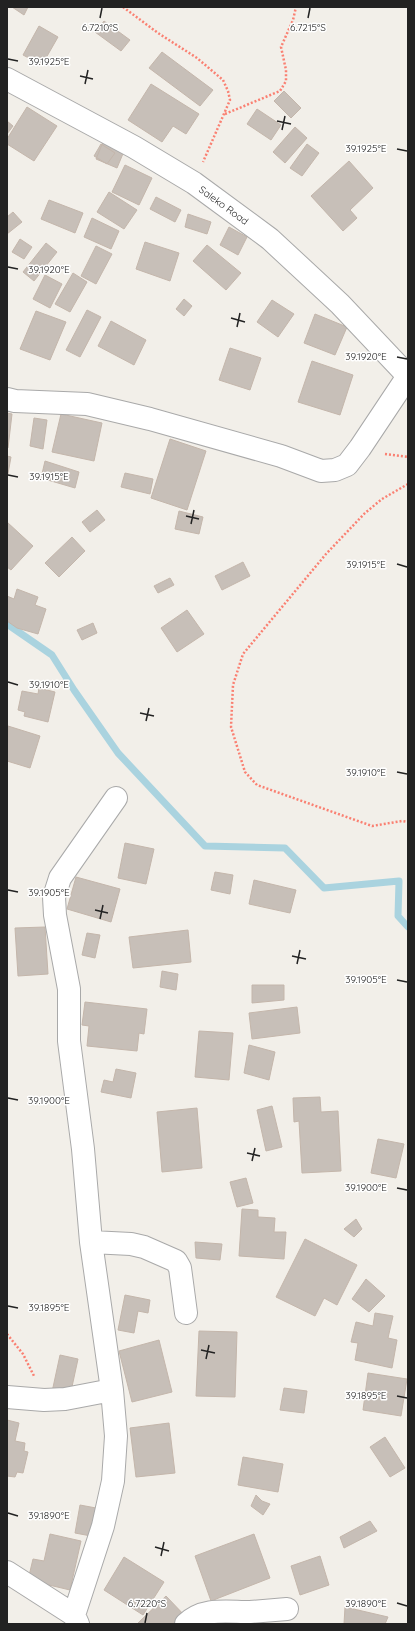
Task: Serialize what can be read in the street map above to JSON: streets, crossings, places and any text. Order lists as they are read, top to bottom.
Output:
{
  "streets": {
    "street": ["Saleko Road"]
  },
  "coordinates": [
    "6.7210°S",
    "6.7215°S",
    "39.1925°E",
    "39.1920°E",
    "39.1915°E",
    "39.1910°E",
    "39.1905°E",
    "39.1900°E",
    "39.1895°E",
    "39.1890°E",
    "6.7220°S"
  ]
}
